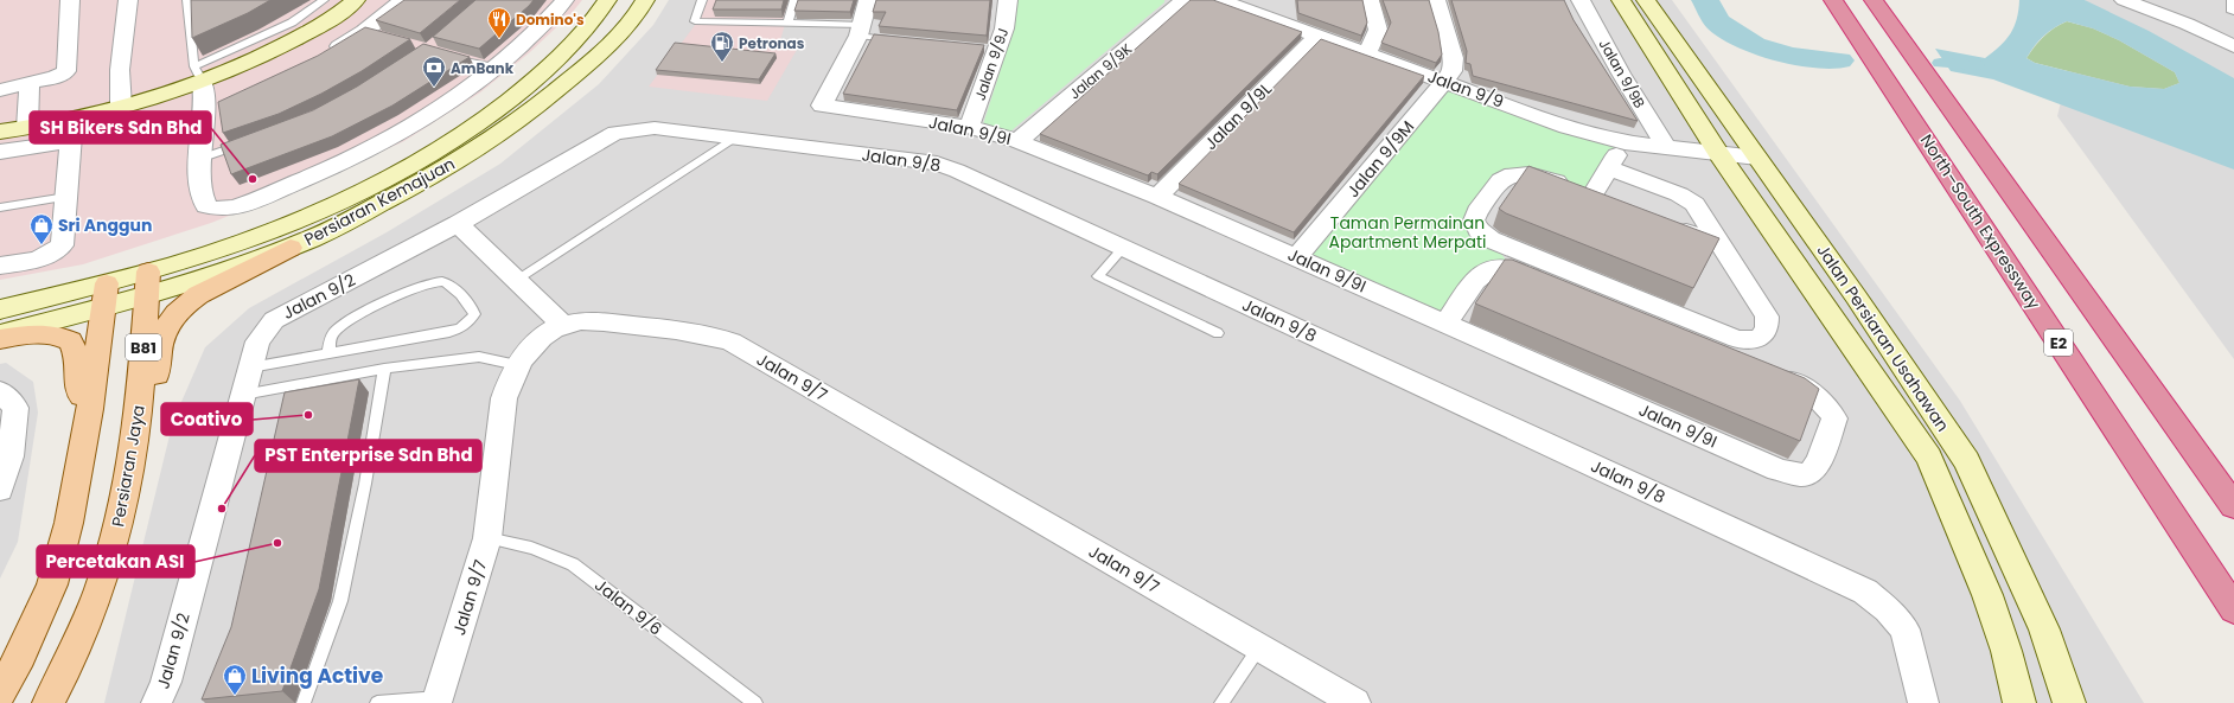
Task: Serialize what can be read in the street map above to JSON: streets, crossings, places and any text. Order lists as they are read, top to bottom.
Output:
{
  "streets": {
    "highway": ["North–South Expressway", "E2"],
    "main road": ["B81", "Persiaran Jaya"],
    "street": [
      "Jalan 9/9J",
      "Jalan 9/9K",
      "Jalan 9/9B",
      "Jalan 9/9",
      "Jalan 9/9L",
      "Jalan 9/9I",
      "Jalan 9/9M",
      "Jalan 9/8",
      "Persiaran Kemajuan",
      "Jalan 9/2",
      "Jalan Persiaran Usahawan",
      "Jalan 9/7"
    ],
    "lane": ["Jalan 9/6"]
  },
  "crossings": [
    ["Jalan 9/9J", "Jalan 9/9I"],
    ["Jalan 9/9K", "Jalan 9/9I"],
    ["Jalan 9/9B", "Jalan 9/9"],
    ["Jalan 9/9", "Jalan 9/9L"],
    ["Jalan 9/9", "Jalan 9/9M"],
    ["Jalan 9/9", "Jalan Persiaran Usahawan"],
    ["Jalan 9/9L", "Jalan 9/9I"],
    ["Jalan 9/9I", "Jalan 9/9M"],
    ["Jalan 9/8", "Jalan 9/2"],
    ["Persiaran Kemajuan", "Persiaran Jaya"],
    ["Jalan 9/7", "Jalan 9/6"]
  ],
  "parks": ["Taman Permainan Apartment Merpati"],
  "places": {
    "restaurant": ["Domino's"],
    "fuel station": ["Petronas"],
    "bank": ["AmBank"],
    "other": [
      "SH Bikers Sdn Bhd",
      "Coativo",
      "PST Enterprise Sdn Bhd",
      "Percetakan ASI"
    ],
    "shop": ["Sri Anggun", "Living Active"]
  }
}
